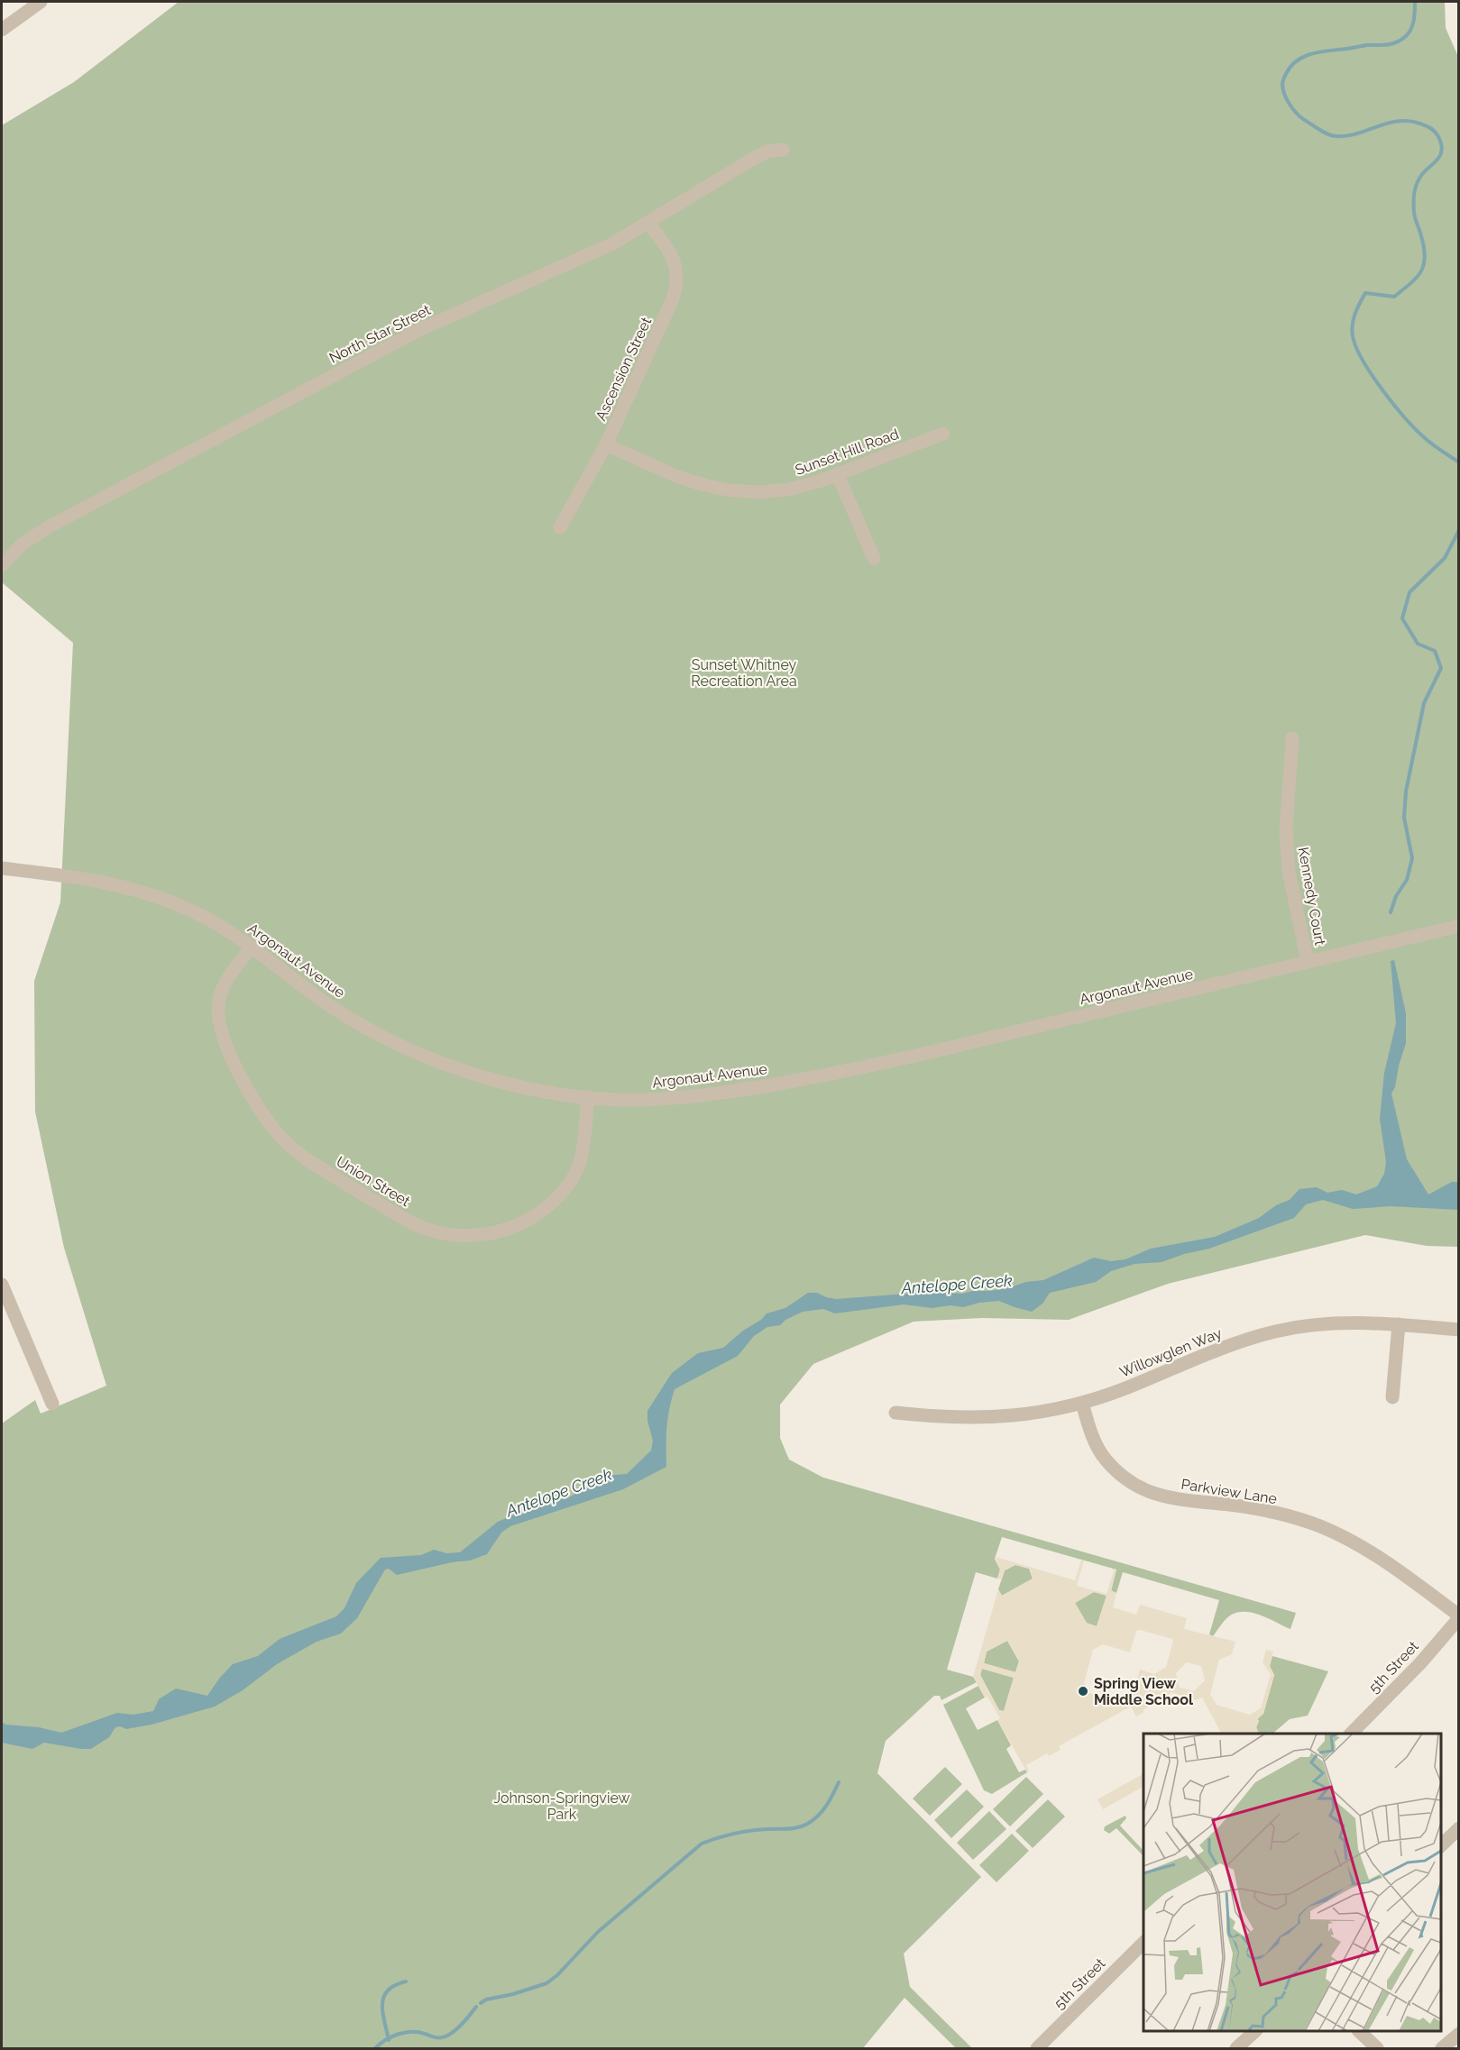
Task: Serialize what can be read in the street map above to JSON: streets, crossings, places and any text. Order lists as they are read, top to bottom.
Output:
{
  "streets": {
    "street": [
      "North Star Street",
      "Ascension Street",
      "Sunset Hill Road",
      "Kennedy Court",
      "Argonaut Avenue",
      "Union Street",
      "Willowglen Way",
      "Parkview Lane",
      "5th Street"
    ]
  },
  "crossings": [
    ["North Star Street", "Ascension Street"],
    ["Ascension Street", "Sunset Hill Road"],
    ["Kennedy Court", "Argonaut Avenue"],
    ["Argonaut Avenue", "Union Street"],
    ["Willowglen Way", "Parkview Lane"],
    ["Parkview Lane", "5th Street"]
  ],
  "water": ["Antelope Creek"],
  "parks": ["Sunset Whitney Recreation Area", "Johnson-Springview Park"],
  "places": ["Spring View Middle School"]
}
